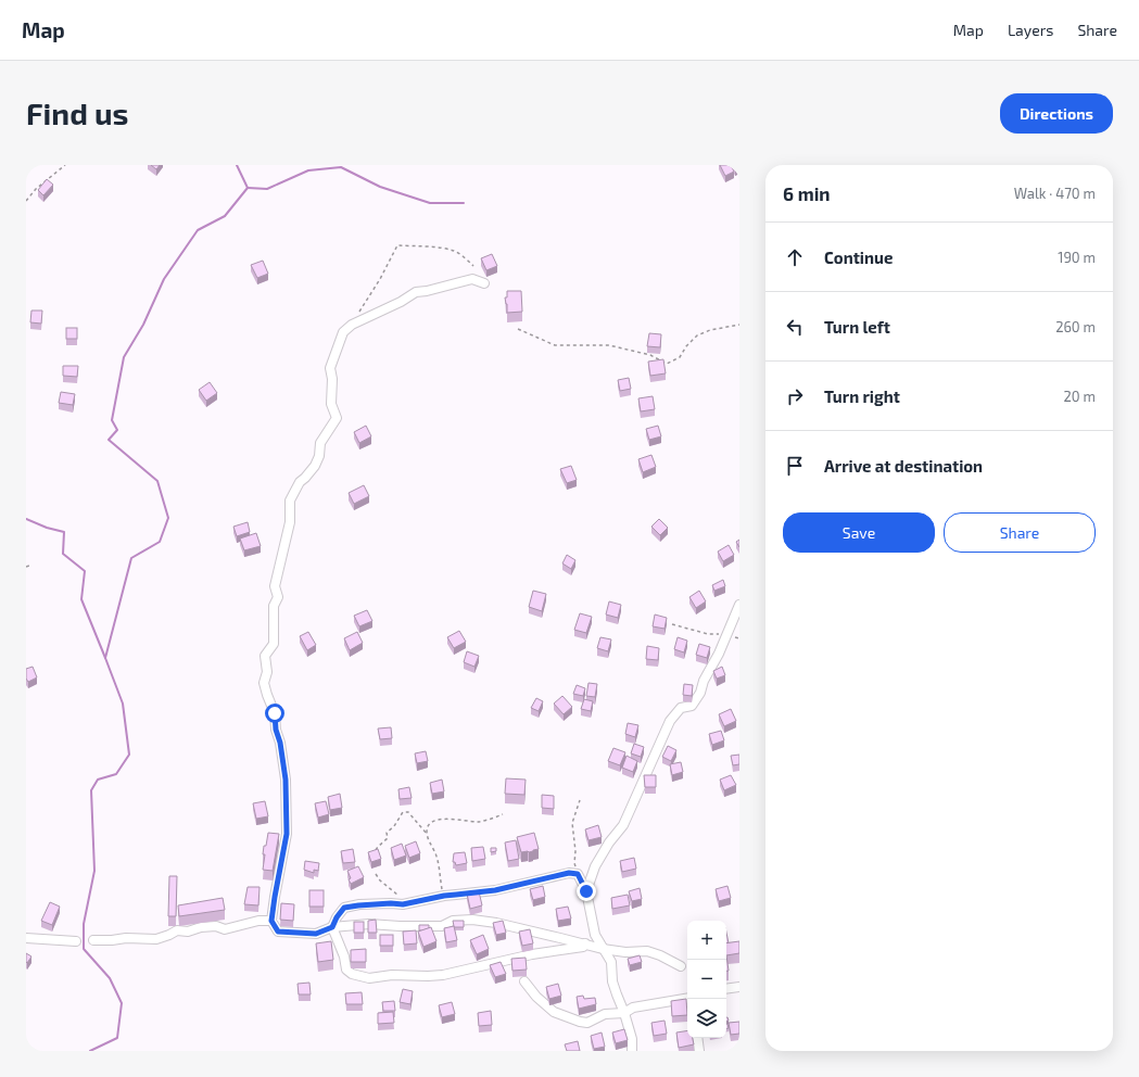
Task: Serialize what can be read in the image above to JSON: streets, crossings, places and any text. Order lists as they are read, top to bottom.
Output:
{
  "page": {
    "header": "Map",
    "nav": ["Map", "Layers", "Share"],
    "buttons": [
      "Directions",
      ["Save", "Share"]
    ],
    "title": "Find us",
    "heading": ["6 min", "Walk · 470 m"],
    "list": [
      ["Continue", "190 m"],
      ["Turn left", "260 m"],
      ["Turn right", "20 m"],
      "Arrive at destination"
    ],
    "map_buttons": ["+", "−"]
  }
}
